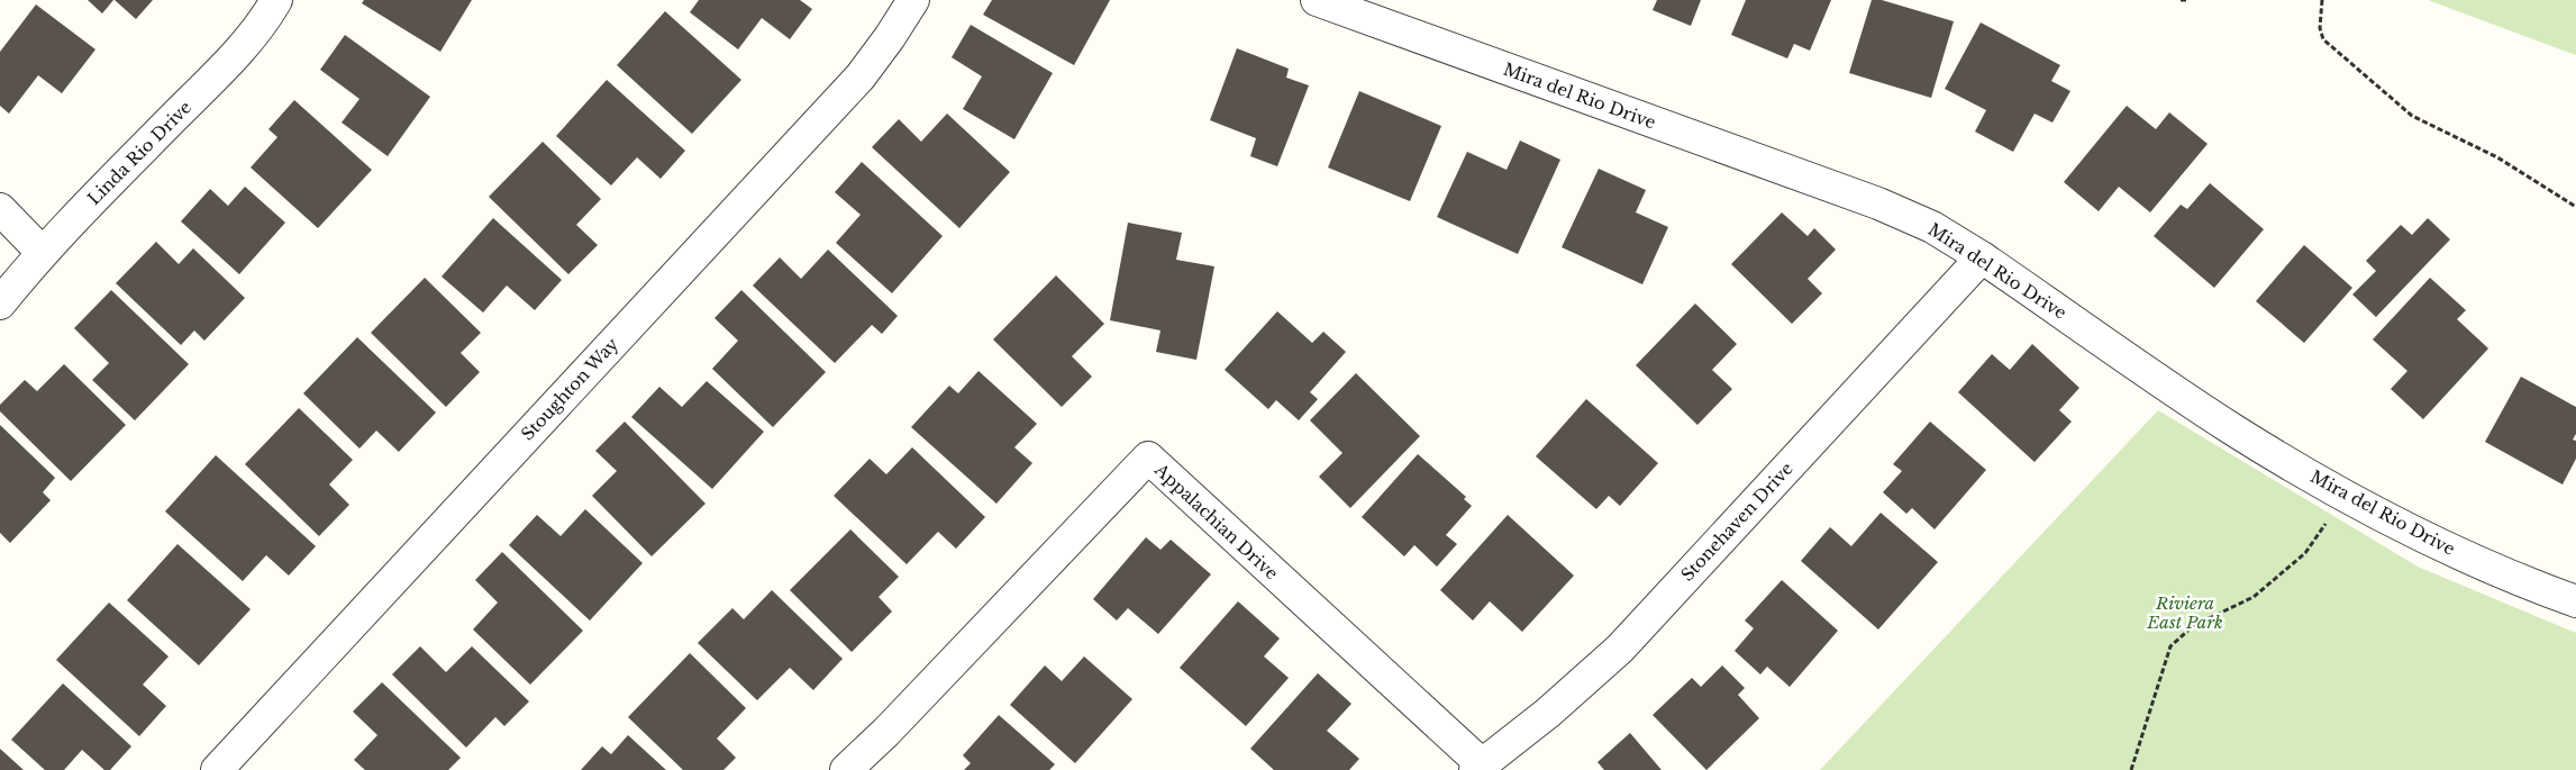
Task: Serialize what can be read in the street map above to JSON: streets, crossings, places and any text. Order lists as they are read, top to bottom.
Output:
{
  "streets": {
    "street": [
      "Mira del Rio Drive",
      "Linda Rio Drive",
      "Stoughton Way",
      "Appalachian Drive",
      "Stonehaven Drive"
    ]
  },
  "crossings": [
    ["Mira del Rio Drive", "Stonehaven Drive"],
    ["Appalachian Drive", "Stonehaven Drive"]
  ],
  "parks": ["Riviera East Park"]
}
